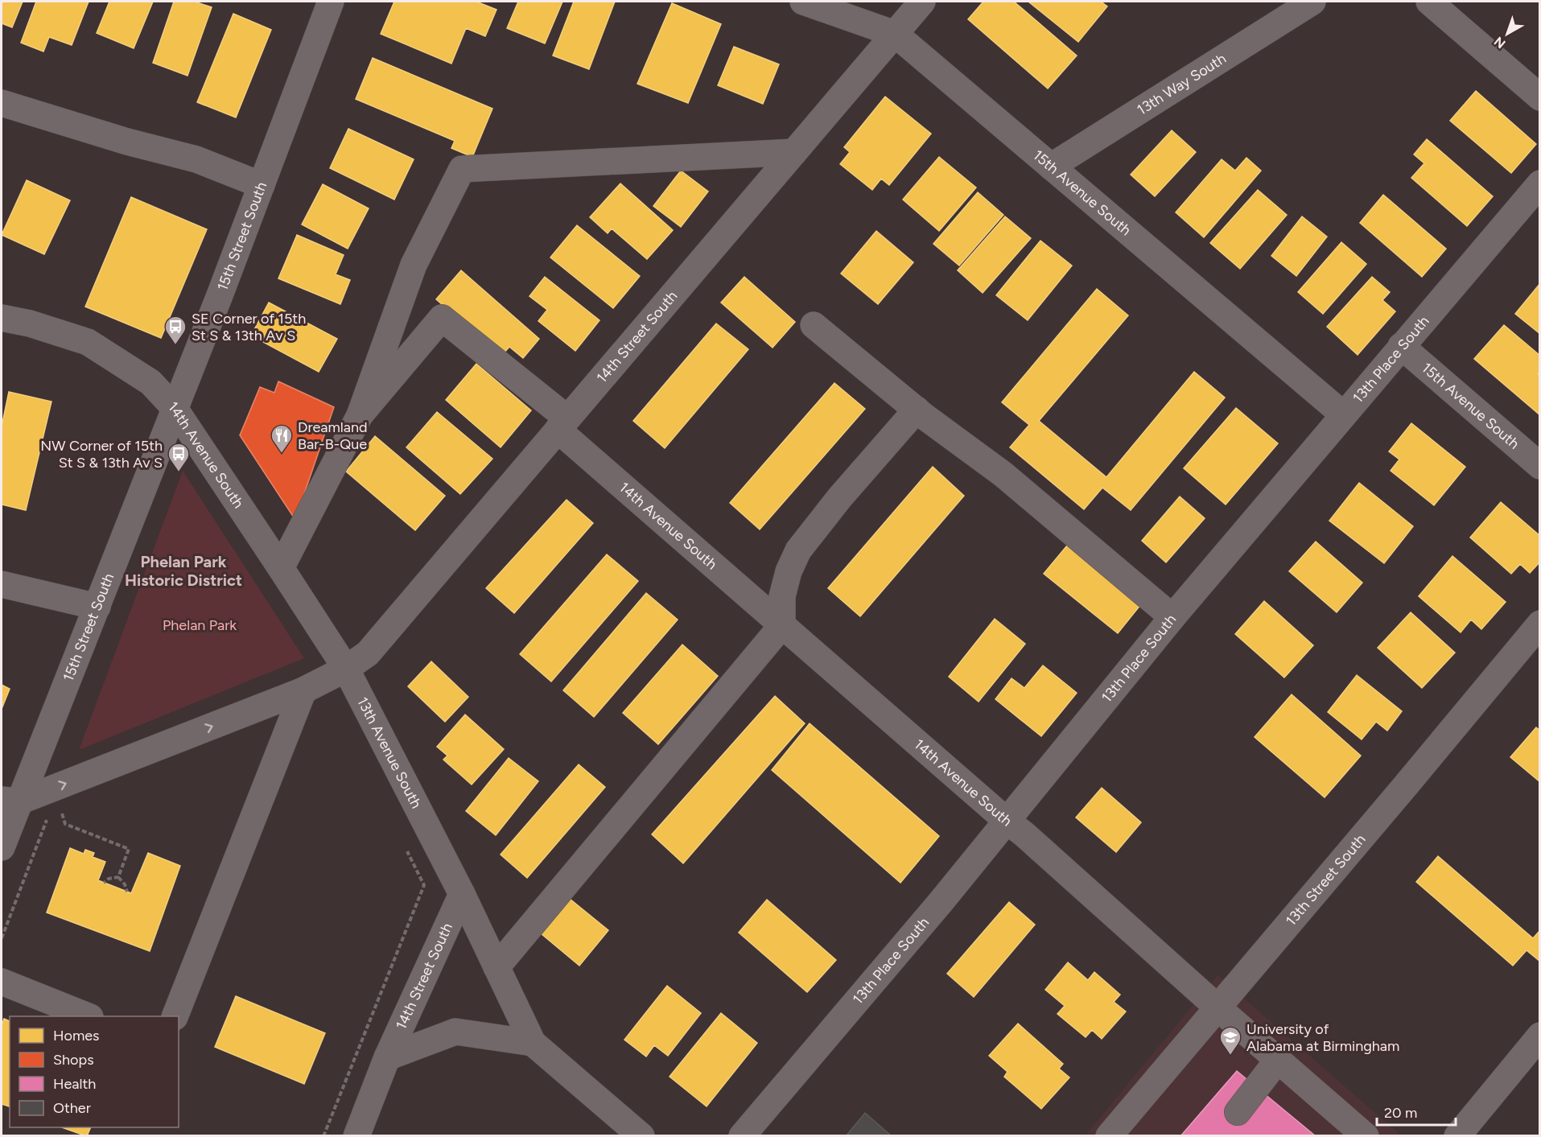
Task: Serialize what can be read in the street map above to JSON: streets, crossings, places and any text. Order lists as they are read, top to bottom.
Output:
{
  "streets": {
    "street": [
      "13th Way South",
      "15th Avenue South",
      "15th Street South",
      "14th Street South",
      "13th Place South",
      "14th Avenue South",
      "13th Avenue South",
      "13th Street South"
    ]
  },
  "crossings": [
    ["13th Way South", "15th Avenue South"],
    ["15th Avenue South", "14th Street South"],
    ["15th Avenue South", "13th Place South"],
    ["15th Street South", "14th Avenue South"],
    ["14th Street South", "14th Avenue South"],
    ["14th Street South", "13th Avenue South"],
    ["13th Place South", "14th Avenue South"],
    ["14th Avenue South", "13th Avenue South"],
    ["14th Avenue South", "13th Street South"]
  ],
  "districts": ["Phelan Park Historic District"],
  "parks": ["Phelan Park"],
  "places": {
    "bus stop": ["SE Corner of 15th St S & 13th Av S", "NW Corner of 15th St S & 13th Av S"],
    "restaurant": ["Dreamland Bar-B-Que"],
    "school or university": ["University of Alabama at Birmingham"]
  },
  "legend": [
    "Homes",
    "Shops",
    "Health",
    "Other"
  ],
  "scale_bar": "20 m",
  "north": "bottom left"
}
